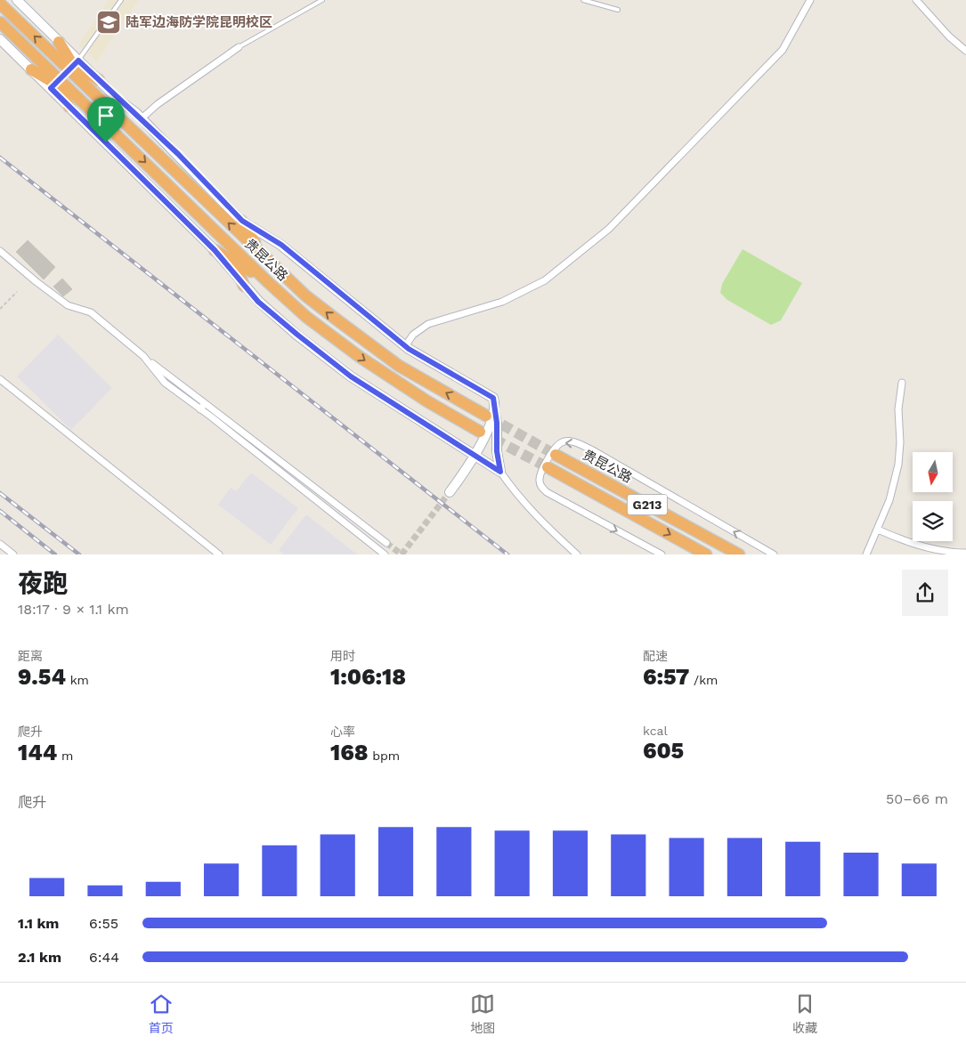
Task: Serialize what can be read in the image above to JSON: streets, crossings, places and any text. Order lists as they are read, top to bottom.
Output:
{
  "streets": {
    "highway": ["贵昆公路", "G213"]
  },
  "places": {
    "school or university": ["陆军边海防学院昆明校区"]
  },
  "north": "bottom",
  "page": {
    "heading": ["夜跑", "18:17 · 9 × 1.1 km"],
    "stats": [
      ["距离", "9.54 km"],
      ["用时", "1:06:18"],
      ["配速", "6:57 /km"],
      ["爬升", "144 m"],
      ["心率", "168 bpm"],
      ["kcal", "605"]
    ],
    "chart": ["爬升", "50–66 m"],
    "list": [
      {
        "name": "1.1 km",
        "note": "6:55"
      },
      {
        "name": "2.1 km",
        "note": "6:44"
      }
    ],
    "tabs": ["首页", "地图", "收藏"]
  }
}
